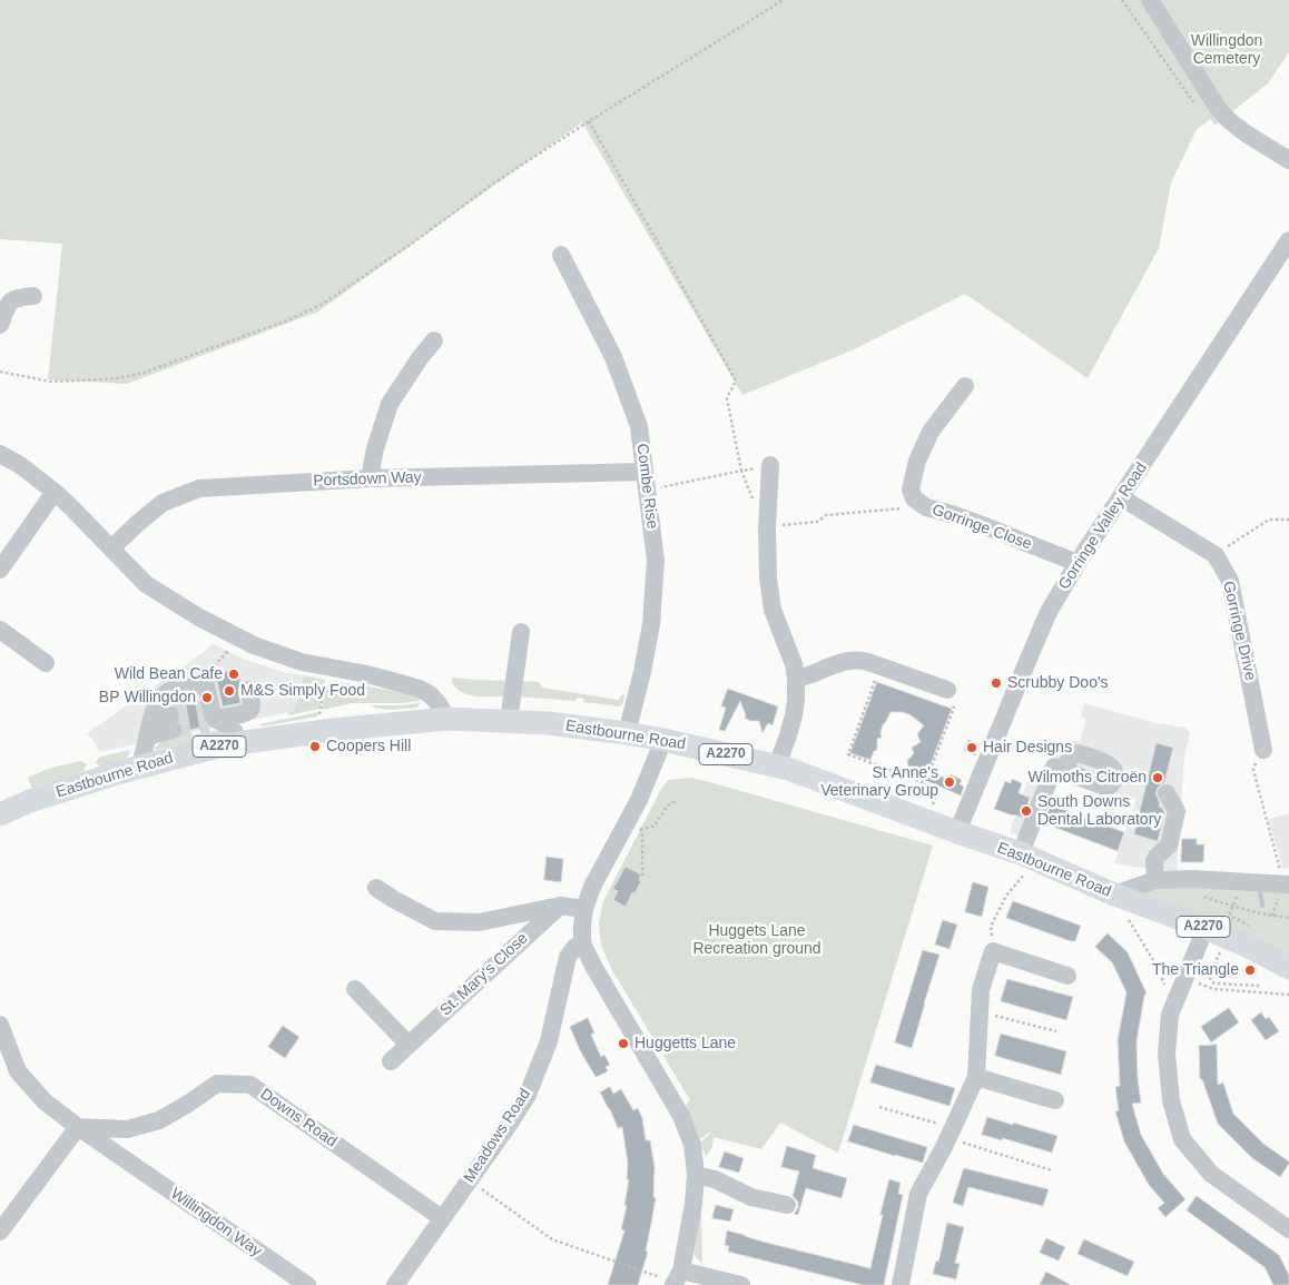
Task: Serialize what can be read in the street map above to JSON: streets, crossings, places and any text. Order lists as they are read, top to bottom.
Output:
{
  "streets": {
    "main road": ["Eastbourne Road", "A2270"],
    "street": [
      "Portsdown Way",
      "Combe Rise",
      "Gorringe Valley Road",
      "Gorringe Close",
      "Gorringe Drive",
      "St. Mary's Close",
      "Downs Road",
      "Meadows Road",
      "Willingdon Way"
    ]
  },
  "crossings": [
    ["Portsdown Way", "Combe Rise"],
    ["Combe Rise", "Eastbourne Road"],
    ["Gorringe Valley Road", "Gorringe Close"],
    ["Gorringe Valley Road", "Gorringe Drive"],
    ["Gorringe Valley Road", "Eastbourne Road"],
    ["Downs Road", "Meadows Road"],
    ["Downs Road", "Willingdon Way"]
  ],
  "parks": ["Willingdon Cemetery", "Huggets Lane Recreation ground"],
  "places": [
    "Wild Bean Cafe",
    "Scrubby Doo's",
    "M&S Simply Food",
    "BP Willingdon",
    "Coopers Hill",
    "Hair Designs",
    "Wilmoths Citroën",
    "St Anne's Veterinary Group",
    "South Downs Dental Laboratory",
    "The Triangle",
    "Huggetts Lane"
  ]
}
